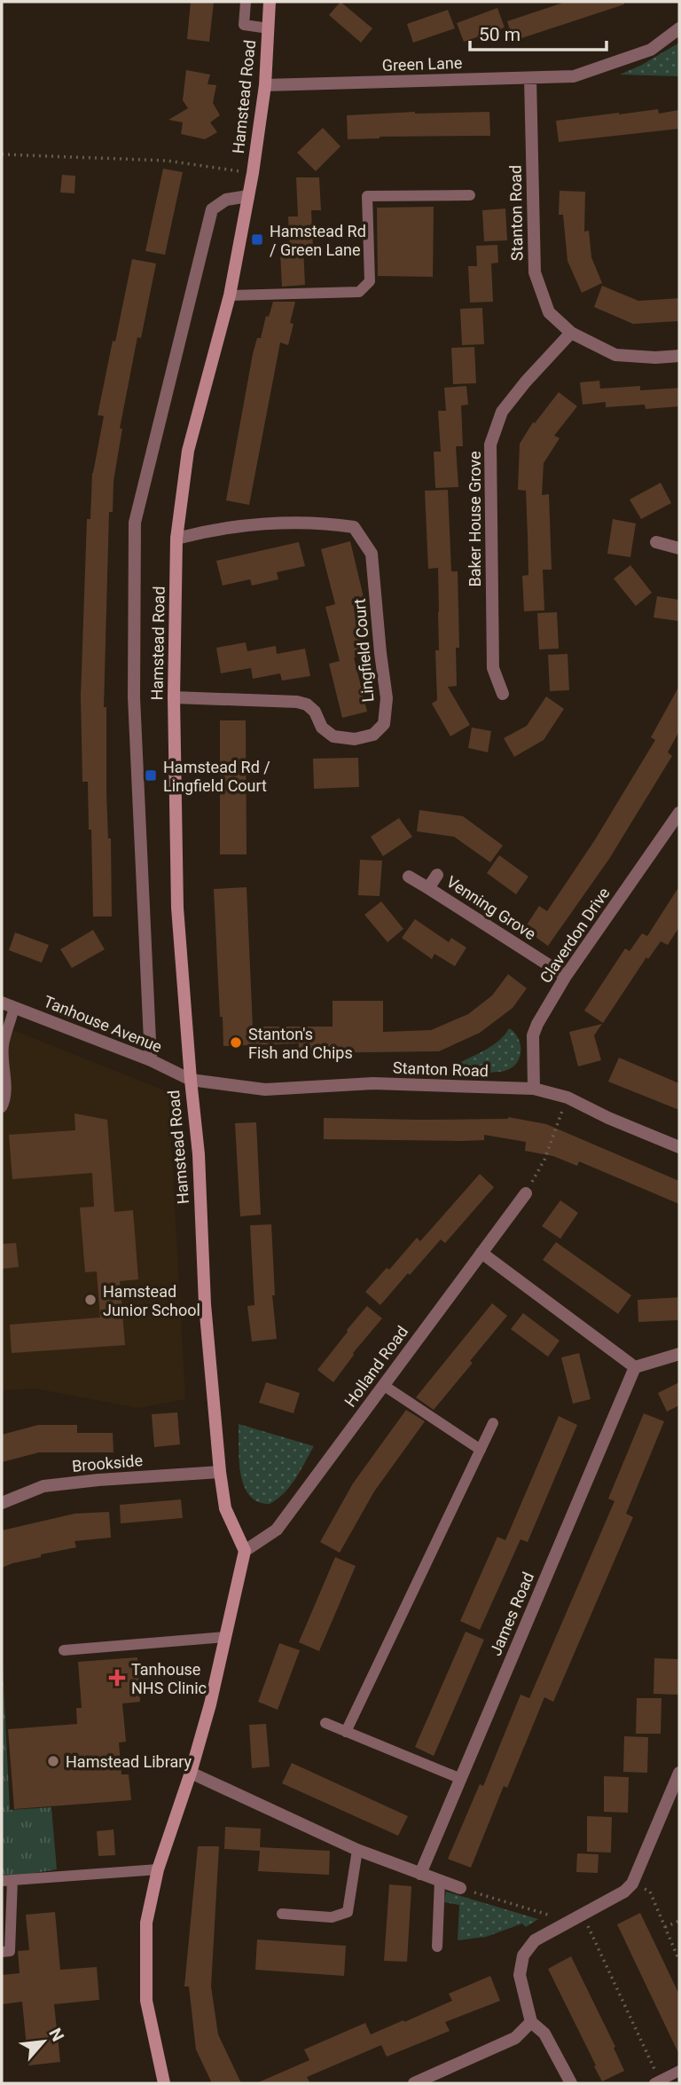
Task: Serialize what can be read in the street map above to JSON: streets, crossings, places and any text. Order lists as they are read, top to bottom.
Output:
{
  "streets": {
    "main road": ["Hamstead Road"],
    "street": [
      "Green Lane",
      "Stanton Road",
      "Baker House Grove",
      "Lingfield Court",
      "Venning Grove",
      "Claverdon Drive",
      "Tanhouse Avenue",
      "Holland Road",
      "Brookside",
      "James Road"
    ]
  },
  "crossings": [
    ["Green Lane", "Hamstead Road"],
    ["Green Lane", "Stanton Road"],
    ["Hamstead Road", "Stanton Road"],
    ["Hamstead Road", "Lingfield Court"],
    ["Hamstead Road", "Tanhouse Avenue"],
    ["Hamstead Road", "Holland Road"],
    ["Hamstead Road", "Brookside"],
    ["Stanton Road", "Baker House Grove"],
    ["Stanton Road", "Claverdon Drive"],
    ["Stanton Road", "Tanhouse Avenue"],
    ["Venning Grove", "Claverdon Drive"]
  ],
  "places": {
    "transit": ["Hamstead Rd / Green Lane", "Hamstead Rd / Lingfield Court"],
    "other": ["Stanton's Fish and Chips", "Hamstead Junior School", "Hamstead Library"],
    "health": ["Tanhouse NHS Clinic"]
  },
  "scale_bar": "50 m",
  "north": "top right"
}
